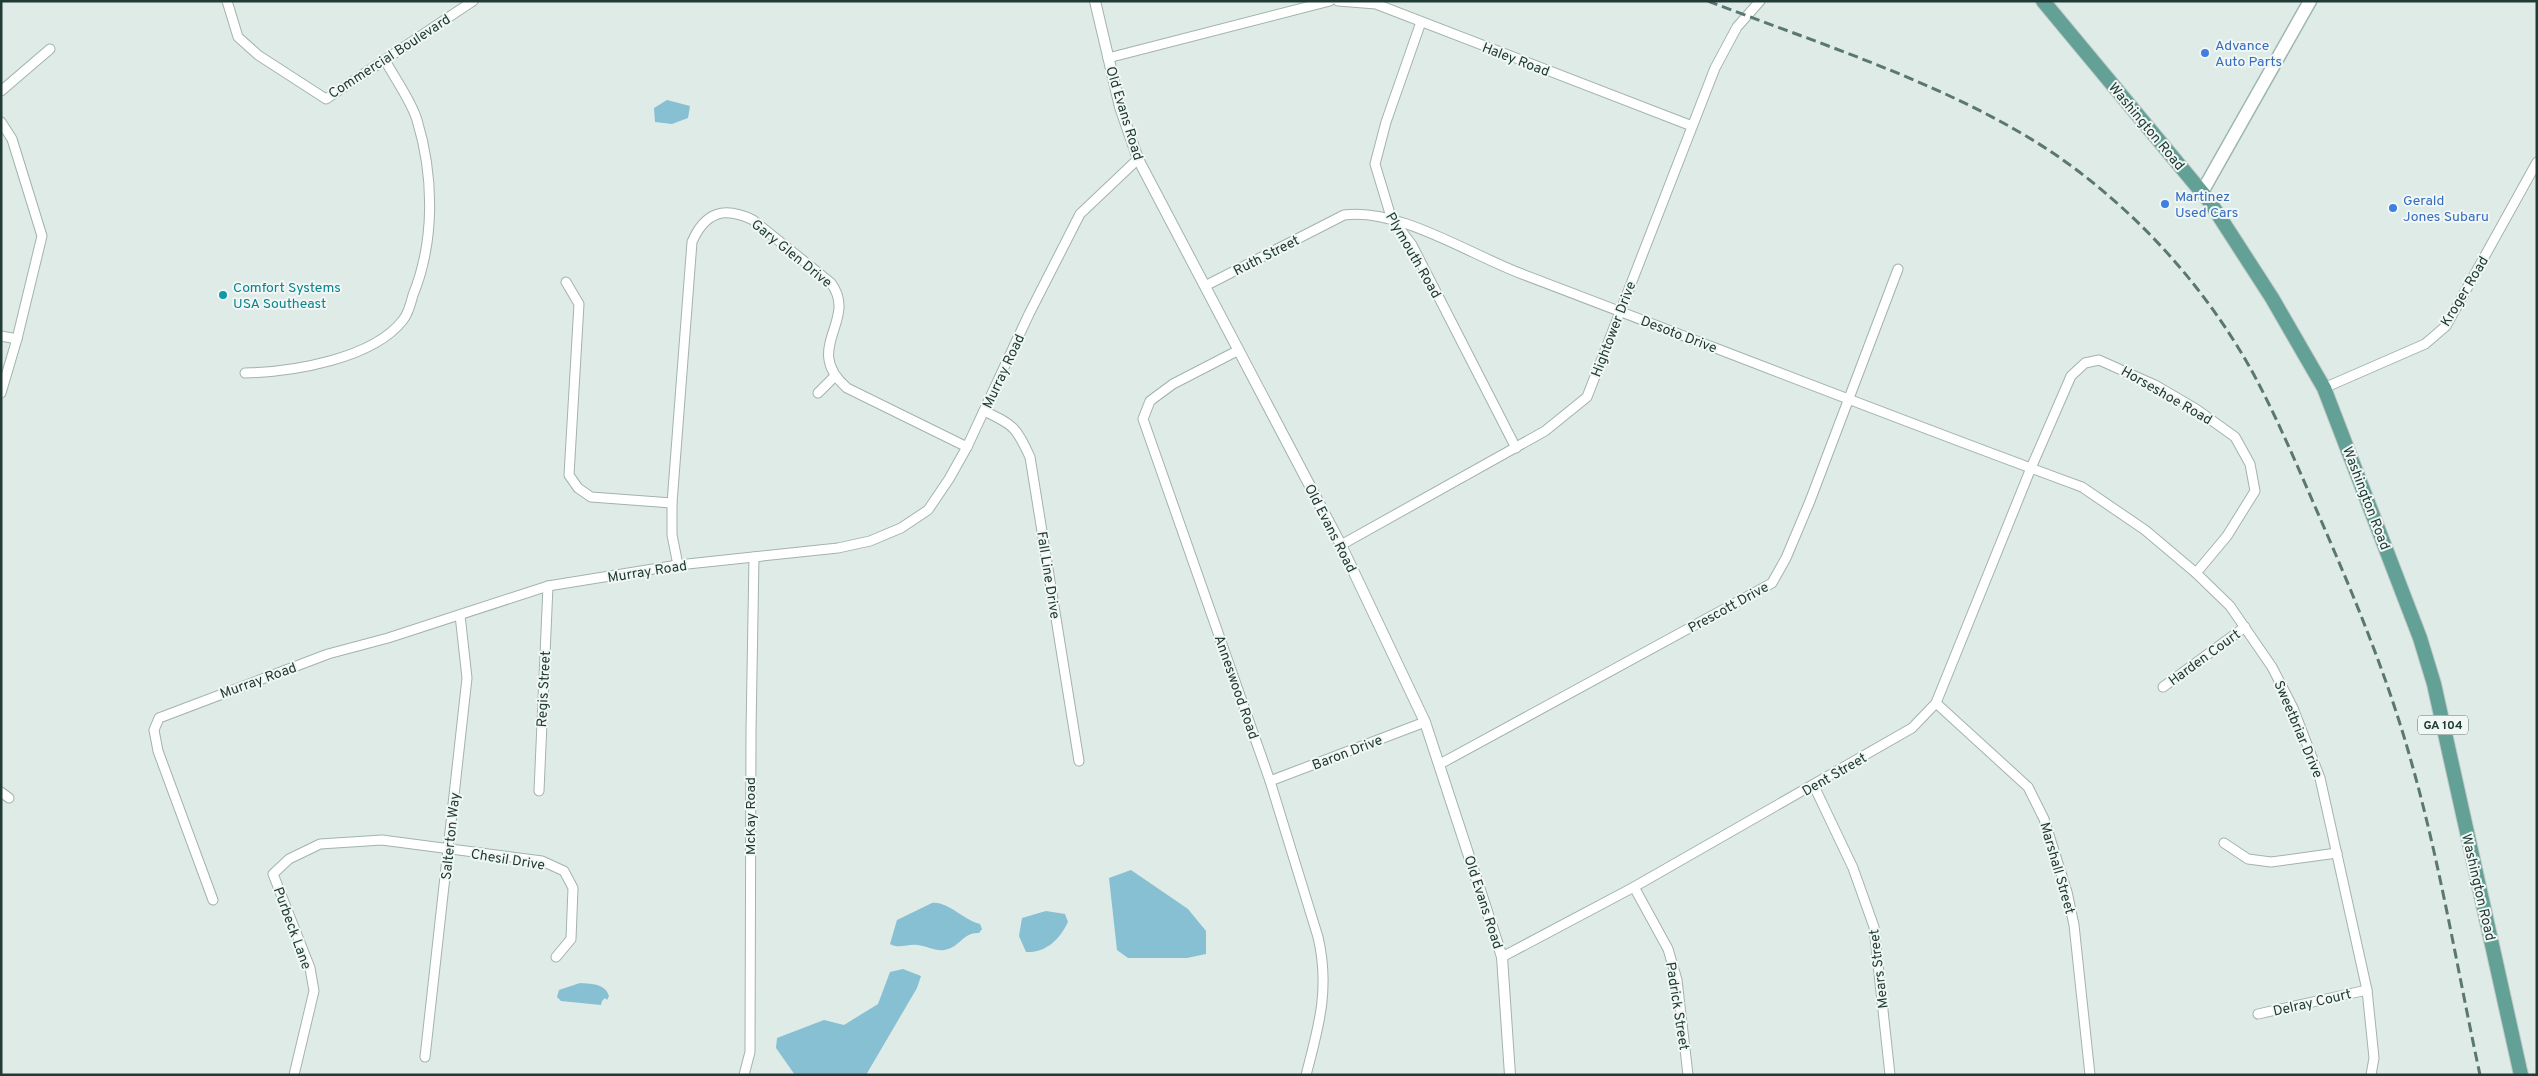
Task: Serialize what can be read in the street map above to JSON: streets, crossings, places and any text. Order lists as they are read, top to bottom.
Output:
{
  "streets": {
    "main road": ["Washington Road", "GA 104"],
    "street": [
      "Commercial Boulevard",
      "Haley Road",
      "Old Evans Road",
      "Gary Glen Drive",
      "Ruth Street",
      "Plymouth Road",
      "Kroger Road",
      "Hightower Drive",
      "Desoto Drive",
      "Murray Road",
      "Horseshoe Road",
      "Fall Line Drive",
      "Prescott Drive",
      "Harden Court",
      "Anneswood Road",
      "Regis Street",
      "Sweetbriar Drive",
      "Baron Drive",
      "Dent Street",
      "McKay Road",
      "Salterton Way",
      "Chesil Drive",
      "Marshall Street",
      "Purbeck Lane",
      "Mears Street",
      "Delray Court",
      "Padrick Street"
    ]
  },
  "crossings": [
    ["Haley Road", "Plymouth Road"],
    ["Haley Road", "Hightower Drive"],
    ["Old Evans Road", "Ruth Street"],
    ["Old Evans Road", "Hightower Drive"],
    ["Old Evans Road", "Murray Road"],
    ["Old Evans Road", "Prescott Drive"],
    ["Old Evans Road", "Anneswood Road"],
    ["Old Evans Road", "Baron Drive"],
    ["Old Evans Road", "Dent Street"],
    ["Washington Road", "Kroger Road"],
    ["Ruth Street", "Desoto Drive"],
    ["Plymouth Road", "Hightower Drive"],
    ["Plymouth Road", "Desoto Drive"],
    ["Hightower Drive", "Desoto Drive"],
    ["Desoto Drive", "Horseshoe Road"],
    ["Desoto Drive", "Prescott Drive"],
    ["Desoto Drive", "Sweetbriar Drive"],
    ["Desoto Drive", "Dent Street"],
    ["Murray Road", "Fall Line Drive"],
    ["Murray Road", "Regis Street"],
    ["Murray Road", "McKay Road"],
    ["Murray Road", "Salterton Way"],
    ["Horseshoe Road", "Sweetbriar Drive"],
    ["Horseshoe Road", "Dent Street"],
    ["Harden Court", "Sweetbriar Drive"],
    ["Anneswood Road", "Baron Drive"],
    ["Sweetbriar Drive", "Dent Street"],
    ["Sweetbriar Drive", "Delray Court"],
    ["Dent Street", "Marshall Street"],
    ["Dent Street", "Mears Street"],
    ["Dent Street", "Padrick Street"],
    ["Salterton Way", "Chesil Drive"],
    ["Salterton Way", "Purbeck Lane"],
    ["Chesil Drive", "Purbeck Lane"]
  ],
  "places": [
    "Advance Auto Parts",
    "Martinez Used Cars",
    "Gerald Jones Subaru",
    "Comfort Systems USA Southeast"
  ]
}
